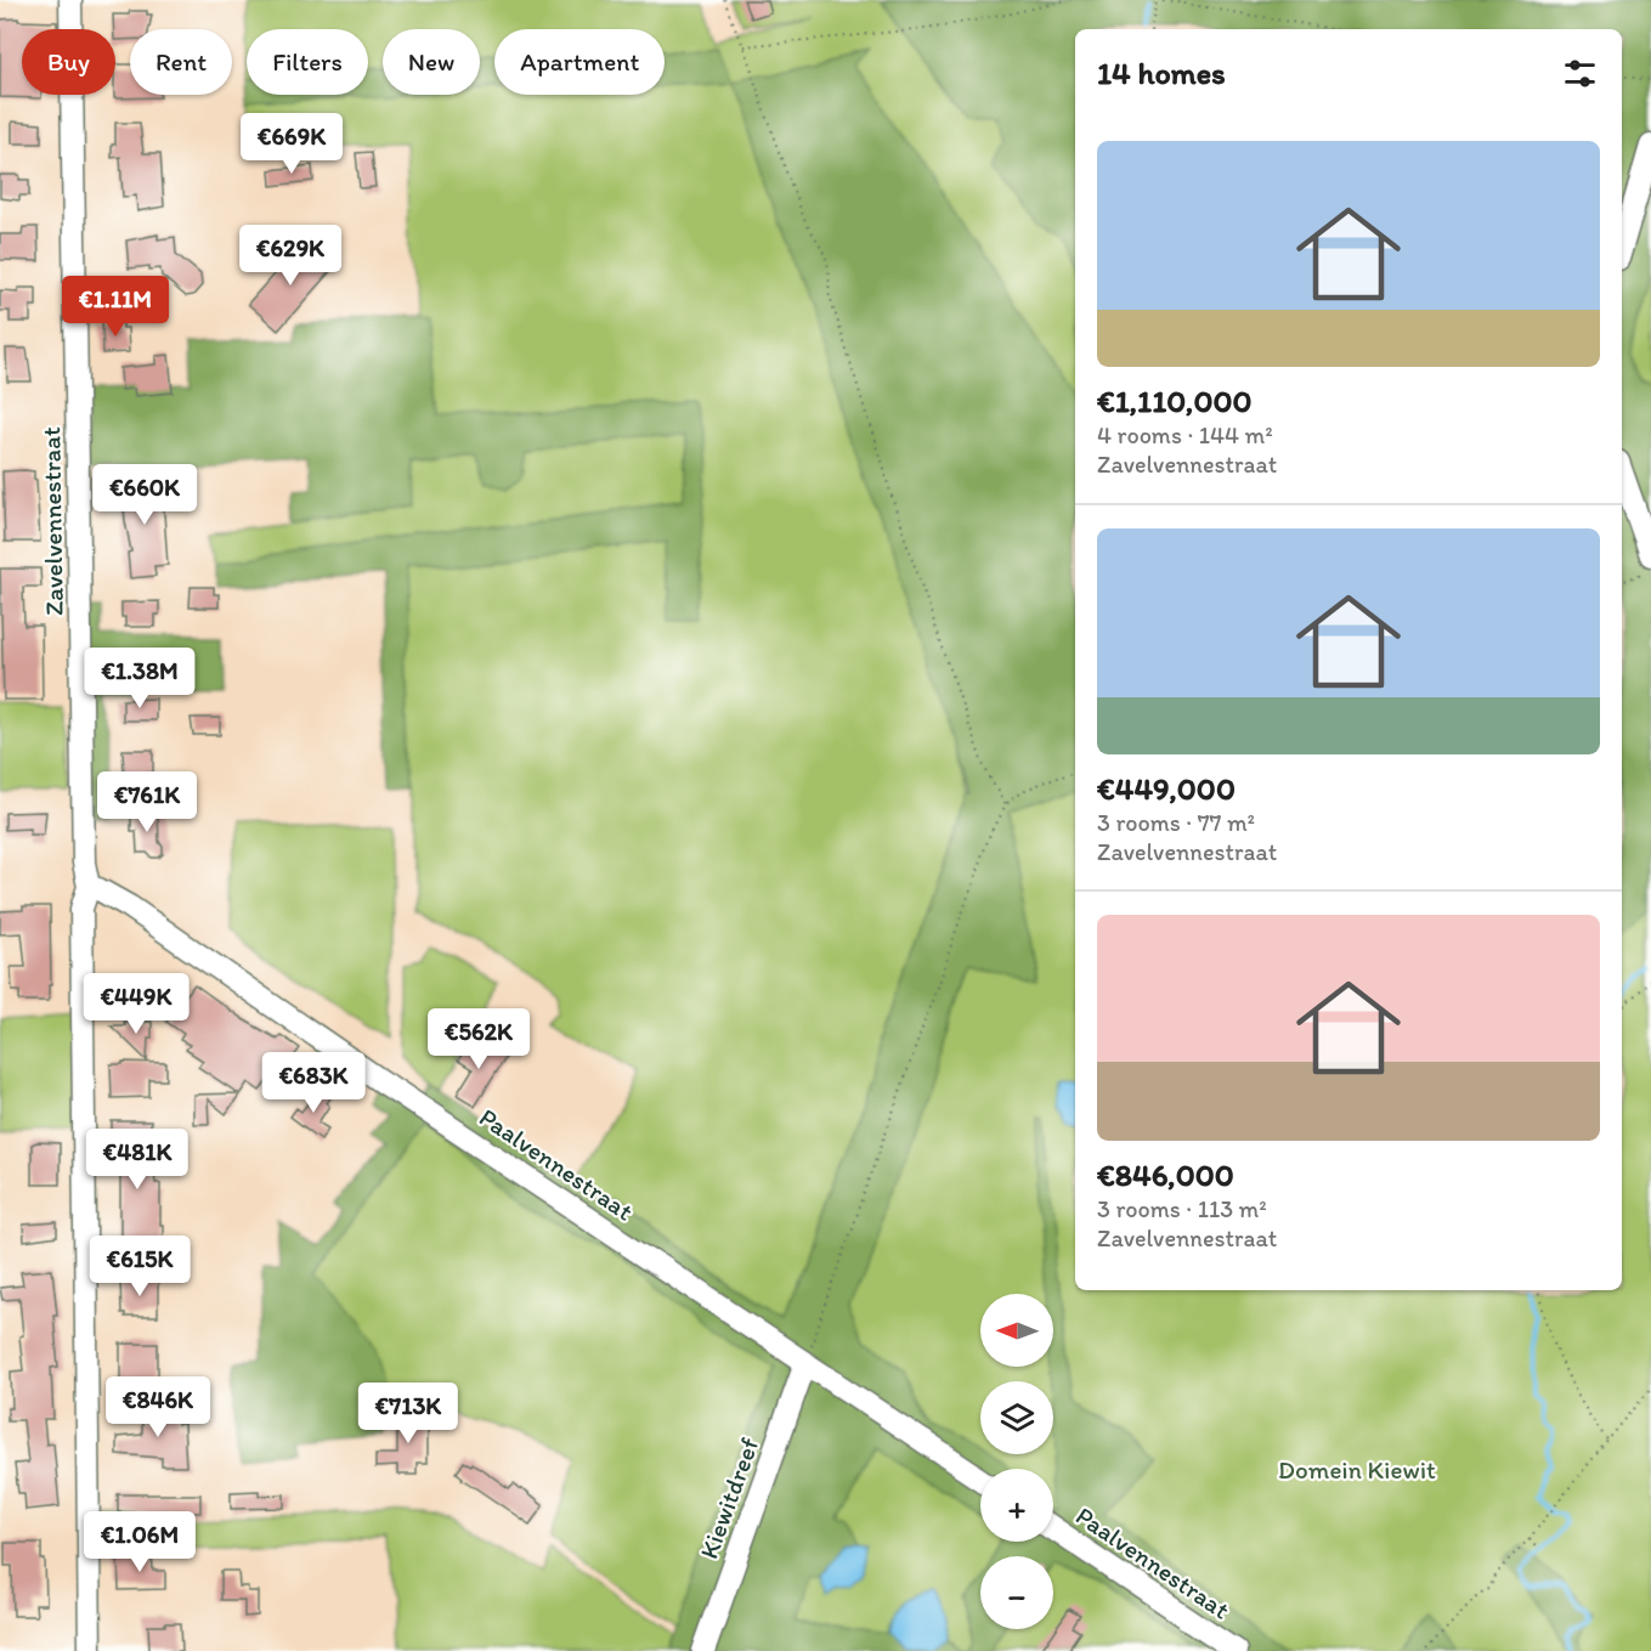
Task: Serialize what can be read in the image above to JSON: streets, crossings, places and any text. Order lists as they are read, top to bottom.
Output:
{
  "streets": {
    "street": ["Zavelvennestraat", "Paalvennestraat", "Kiewitdreef"]
  },
  "crossings": [
    ["Zavelvennestraat", "Paalvennestraat"],
    ["Paalvennestraat", "Kiewitdreef"]
  ],
  "parks": ["Domein Kiewit"],
  "north": "left",
  "page": {
    "chip": [
      "Buy",
      "Rent",
      "Filters",
      "New",
      "Apartment"
    ],
    "heading": "14 homes",
    "price": [
      "€669K",
      "€629K",
      "€1.11M",
      "€660K",
      "€1.38M",
      "€761K",
      "€449K",
      "€562K",
      "€683K",
      "€481K",
      "€615K",
      "€846K",
      "€713K",
      "€1.06M"
    ],
    "list": [
      {
        "name": "€1,110,000",
        "note": "4 rooms · 144 m² · Zavelvennestraat"
      },
      {
        "name": "€449,000",
        "note": "3 rooms · 77 m² · Zavelvennestraat"
      },
      {
        "name": "€846,000",
        "note": "3 rooms · 113 m² · Zavelvennestraat"
      }
    ],
    "map_buttons": ["+", "−"]
  }
}
